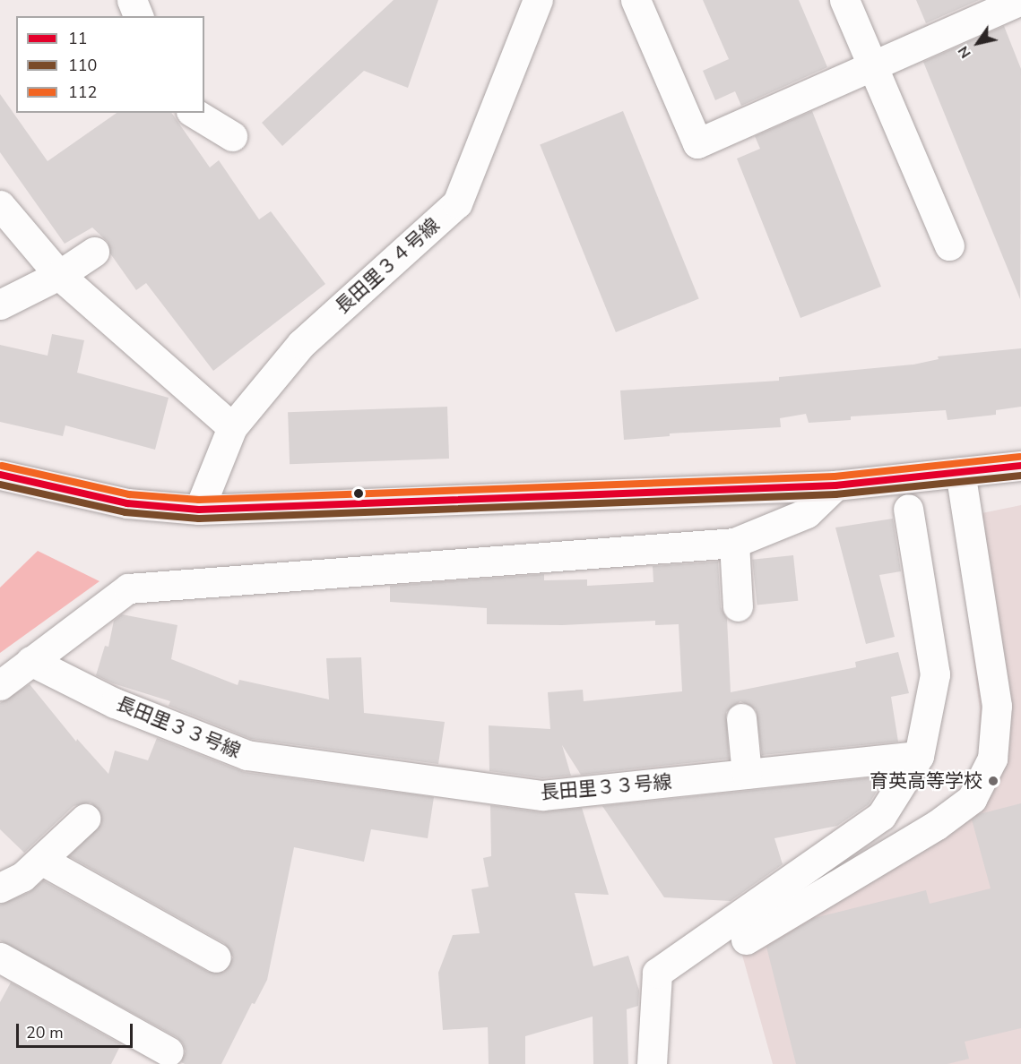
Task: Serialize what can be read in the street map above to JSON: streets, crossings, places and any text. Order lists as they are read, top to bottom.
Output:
{
  "streets": {
    "street": ["長田里３４号線", "長田里３３号線"]
  },
  "places": ["育英高等学校"],
  "lines": ["transit line 112", "transit line 11", "transit line 110"],
  "legend": ["11", "110", "112"],
  "scale_bar": "20 m",
  "north": "bottom left"
}
